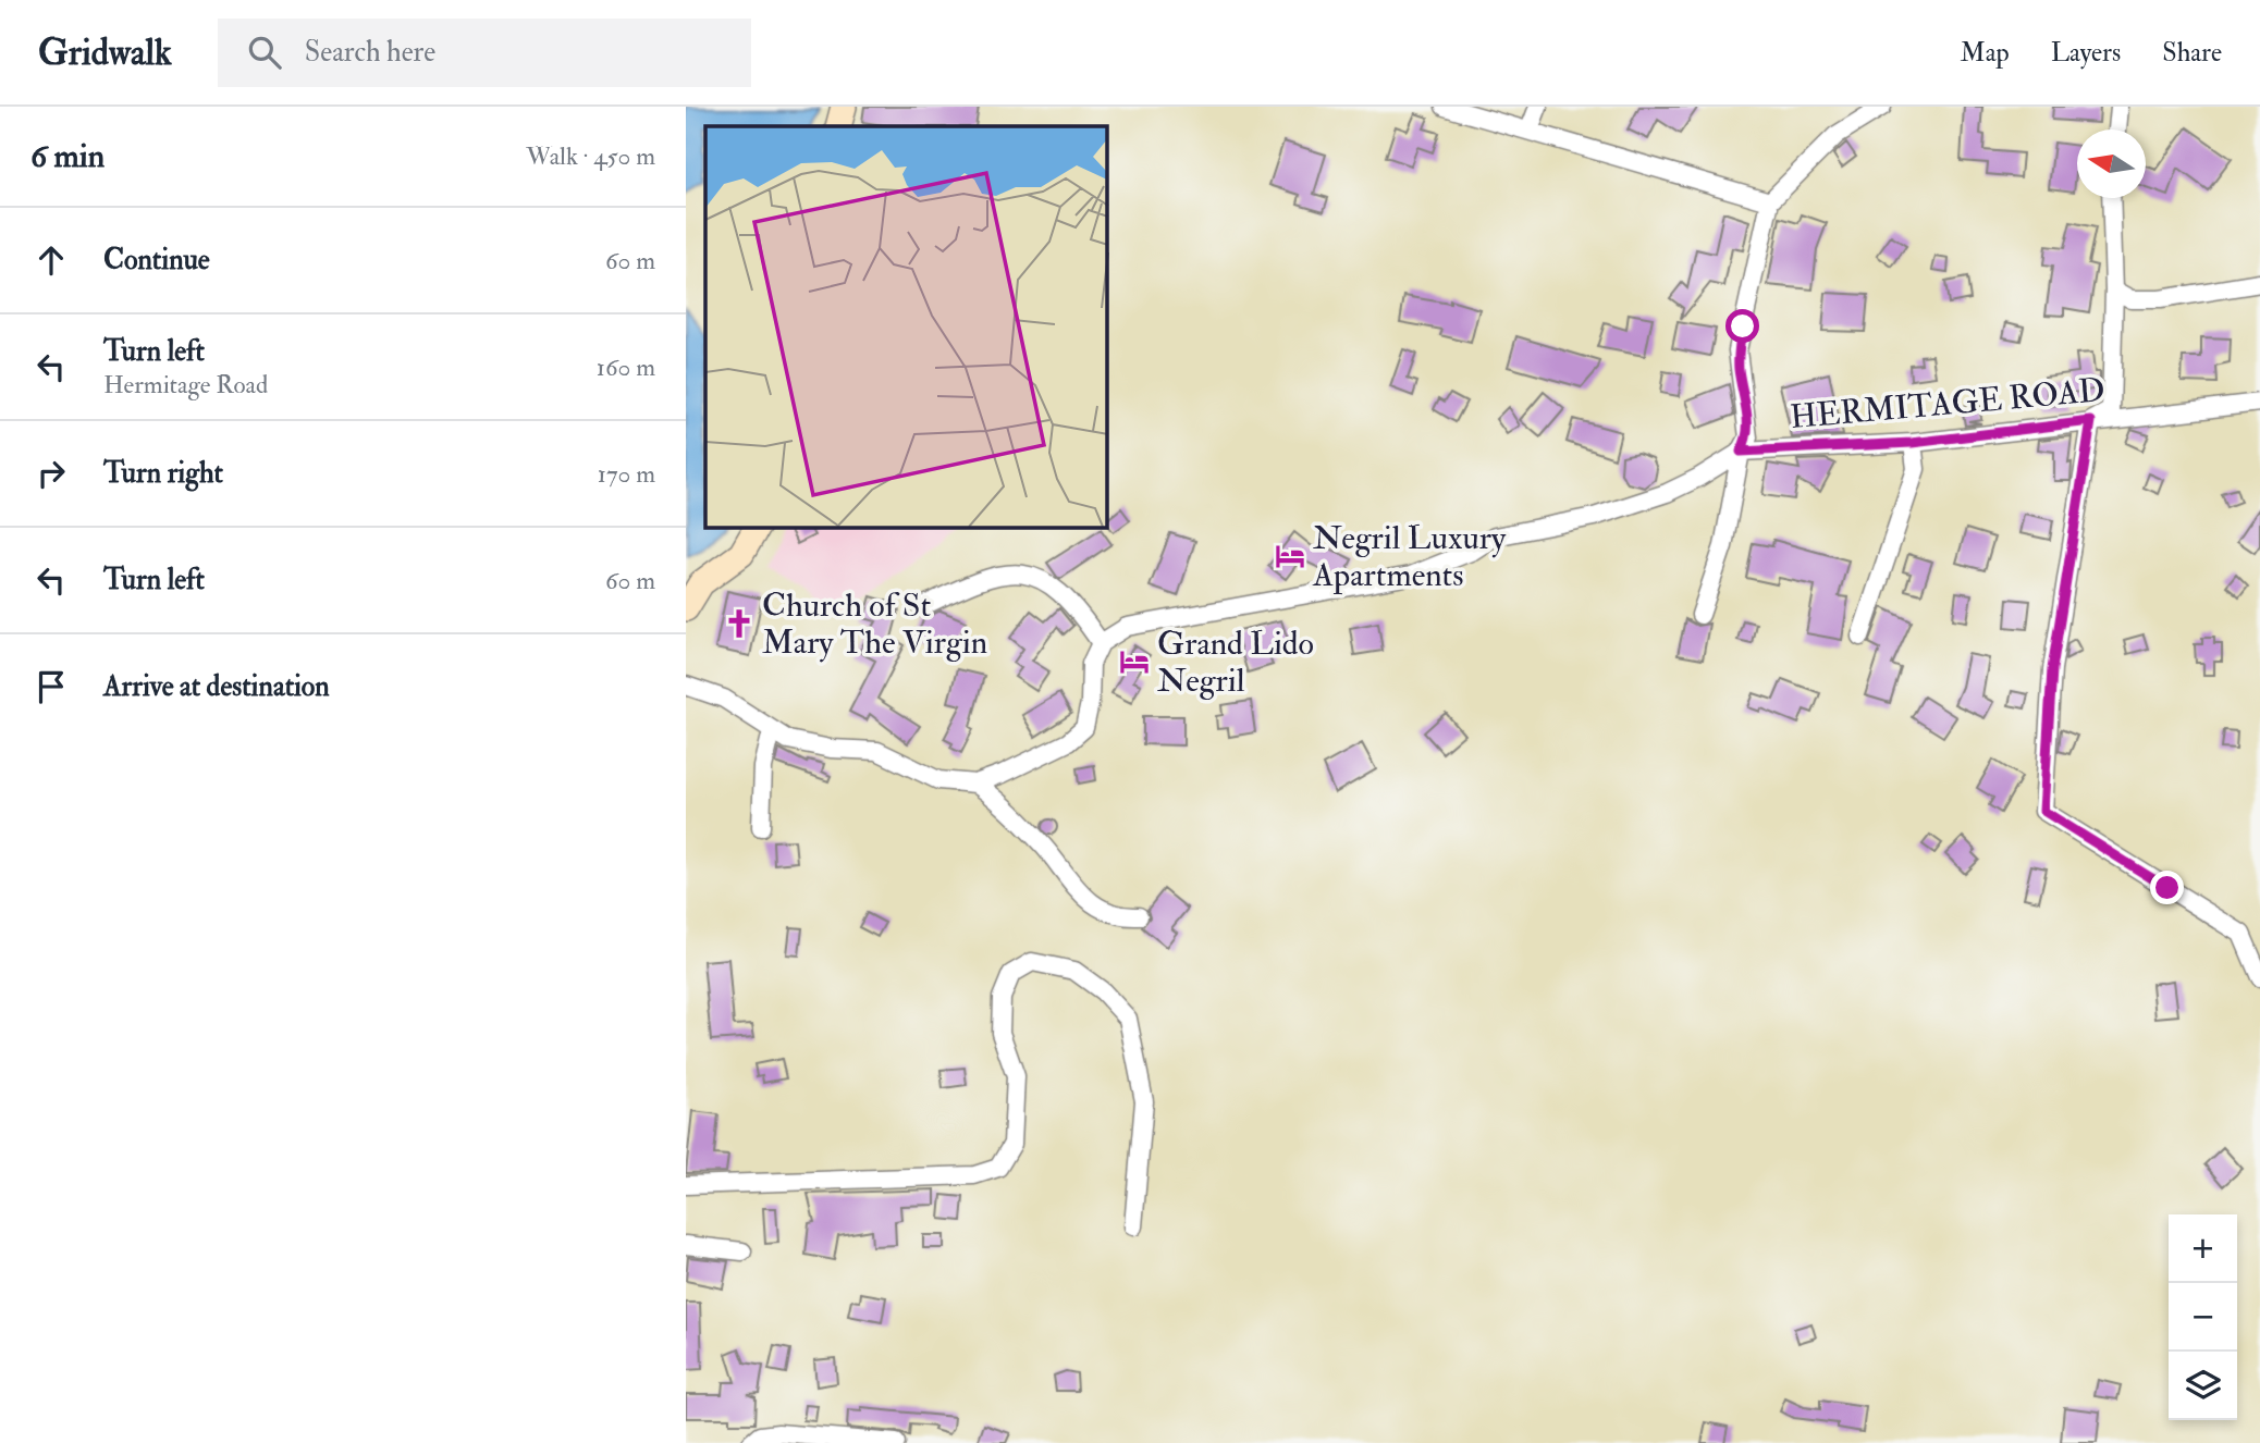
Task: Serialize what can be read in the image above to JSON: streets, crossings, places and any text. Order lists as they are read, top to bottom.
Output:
{
  "streets": {
    "street": ["HERMITAGE ROAD"]
  },
  "places": {
    "hotel": ["Negril Luxury Apartments", "Grand Lido Negril"],
    "church": ["Church of St Mary The Virgin"]
  },
  "north": "left",
  "page": {
    "header": "Gridwalk",
    "search": "Search here",
    "nav": ["Map", "Layers", "Share"],
    "heading": ["6 min", "Walk · 450 m"],
    "list": [
      ["Continue", "60 m"],
      ["Turn left", "Hermitage Road", "160 m"],
      ["Turn right", "170 m"],
      ["Turn left", "60 m"],
      "Arrive at destination"
    ],
    "map_buttons": ["+", "−"]
  }
}
